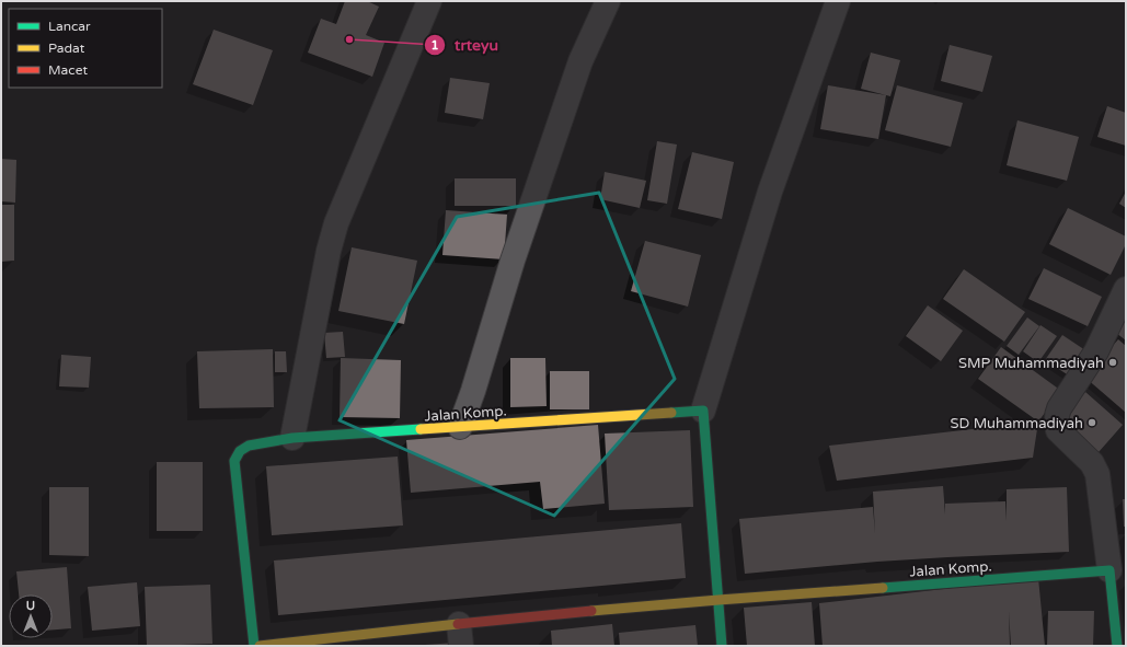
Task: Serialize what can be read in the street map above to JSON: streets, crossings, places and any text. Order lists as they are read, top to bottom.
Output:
{
  "streets": {
    "street": ["Jalan Komp."]
  },
  "places": ["trteyu", "SMP Muhammadiyah", "SD Muhammadiyah"],
  "legend": ["Lancar", "Padat", "Macet"],
  "north": "top"
}
